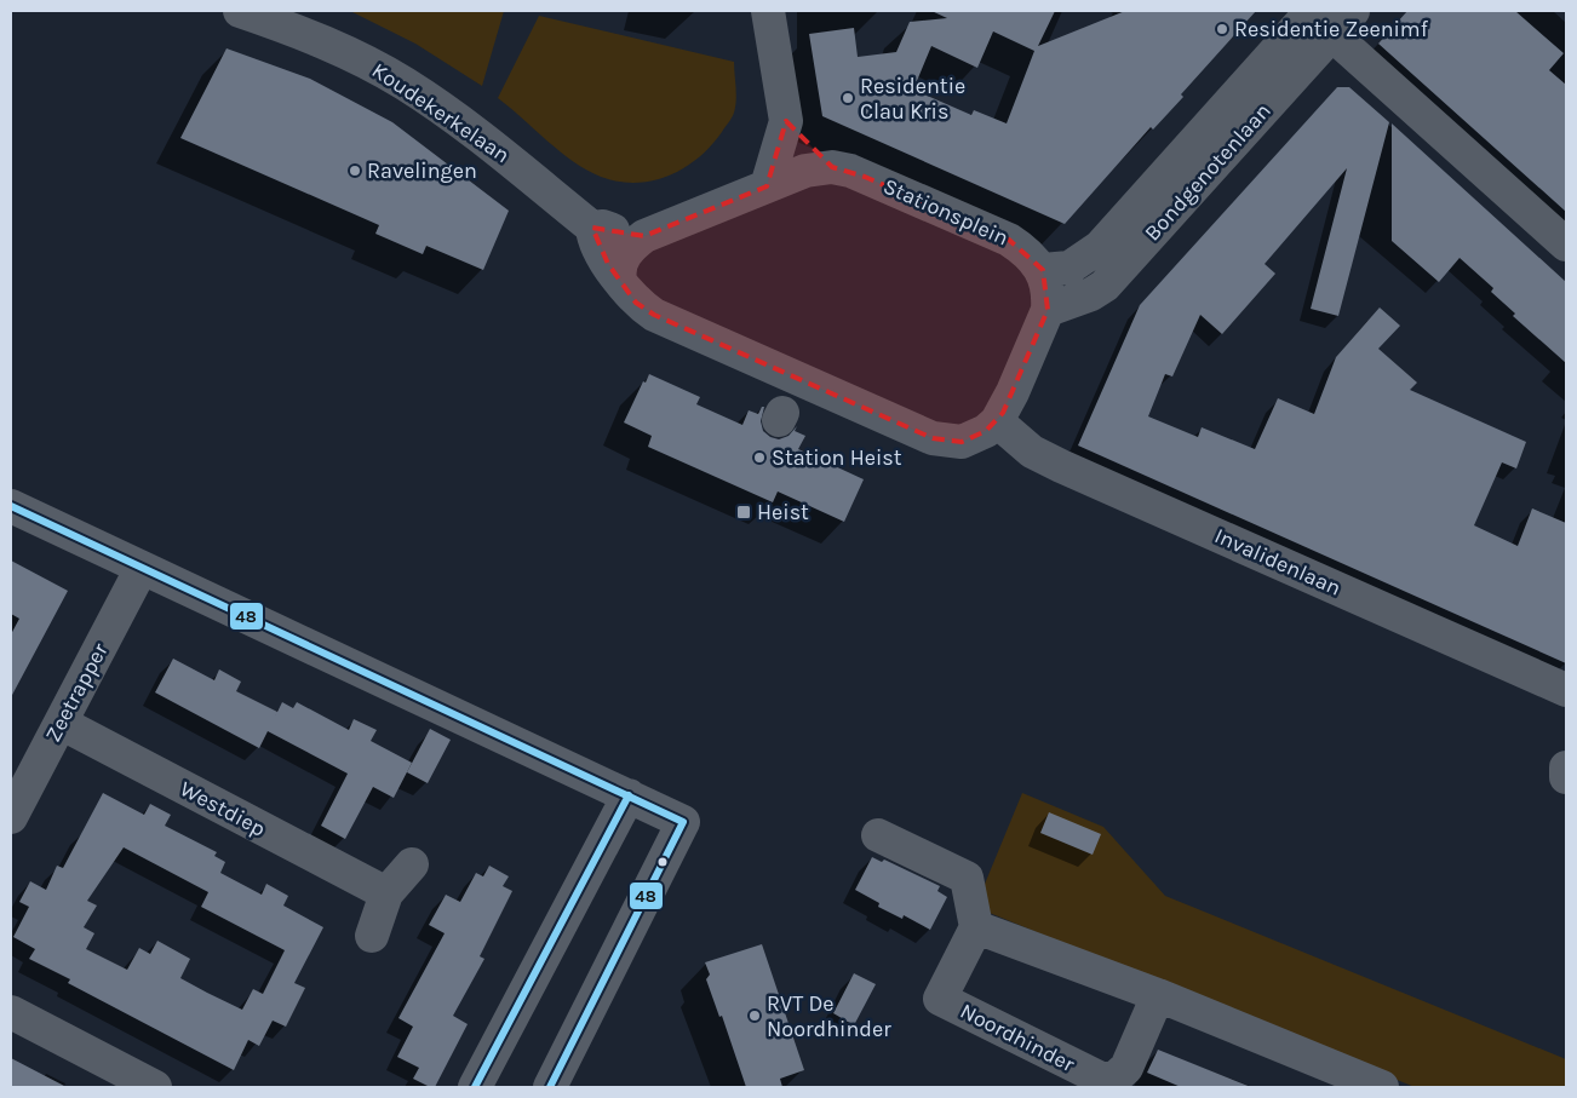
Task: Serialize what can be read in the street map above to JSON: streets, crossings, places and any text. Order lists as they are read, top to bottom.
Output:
{
  "streets": {
    "street": [
      "Koudekerkelaan",
      "Bondgenotenlaan",
      "Stationsplein",
      "Invalidenlaan",
      "Zeetrapper",
      "Westdiep",
      "Noordhinder"
    ]
  },
  "crossings": [
    ["Koudekerkelaan", "Stationsplein"],
    ["Bondgenotenlaan", "Stationsplein"],
    ["Zeetrapper", "Westdiep"]
  ],
  "places": {
    "other": [
      "Residentie Zeenimf",
      "Residentie Clau Kris",
      "Ravelingen",
      "Station Heist",
      "RVT De Noordhinder"
    ],
    "transit": ["Heist"]
  },
  "lines": ["transit line 48"]
}
